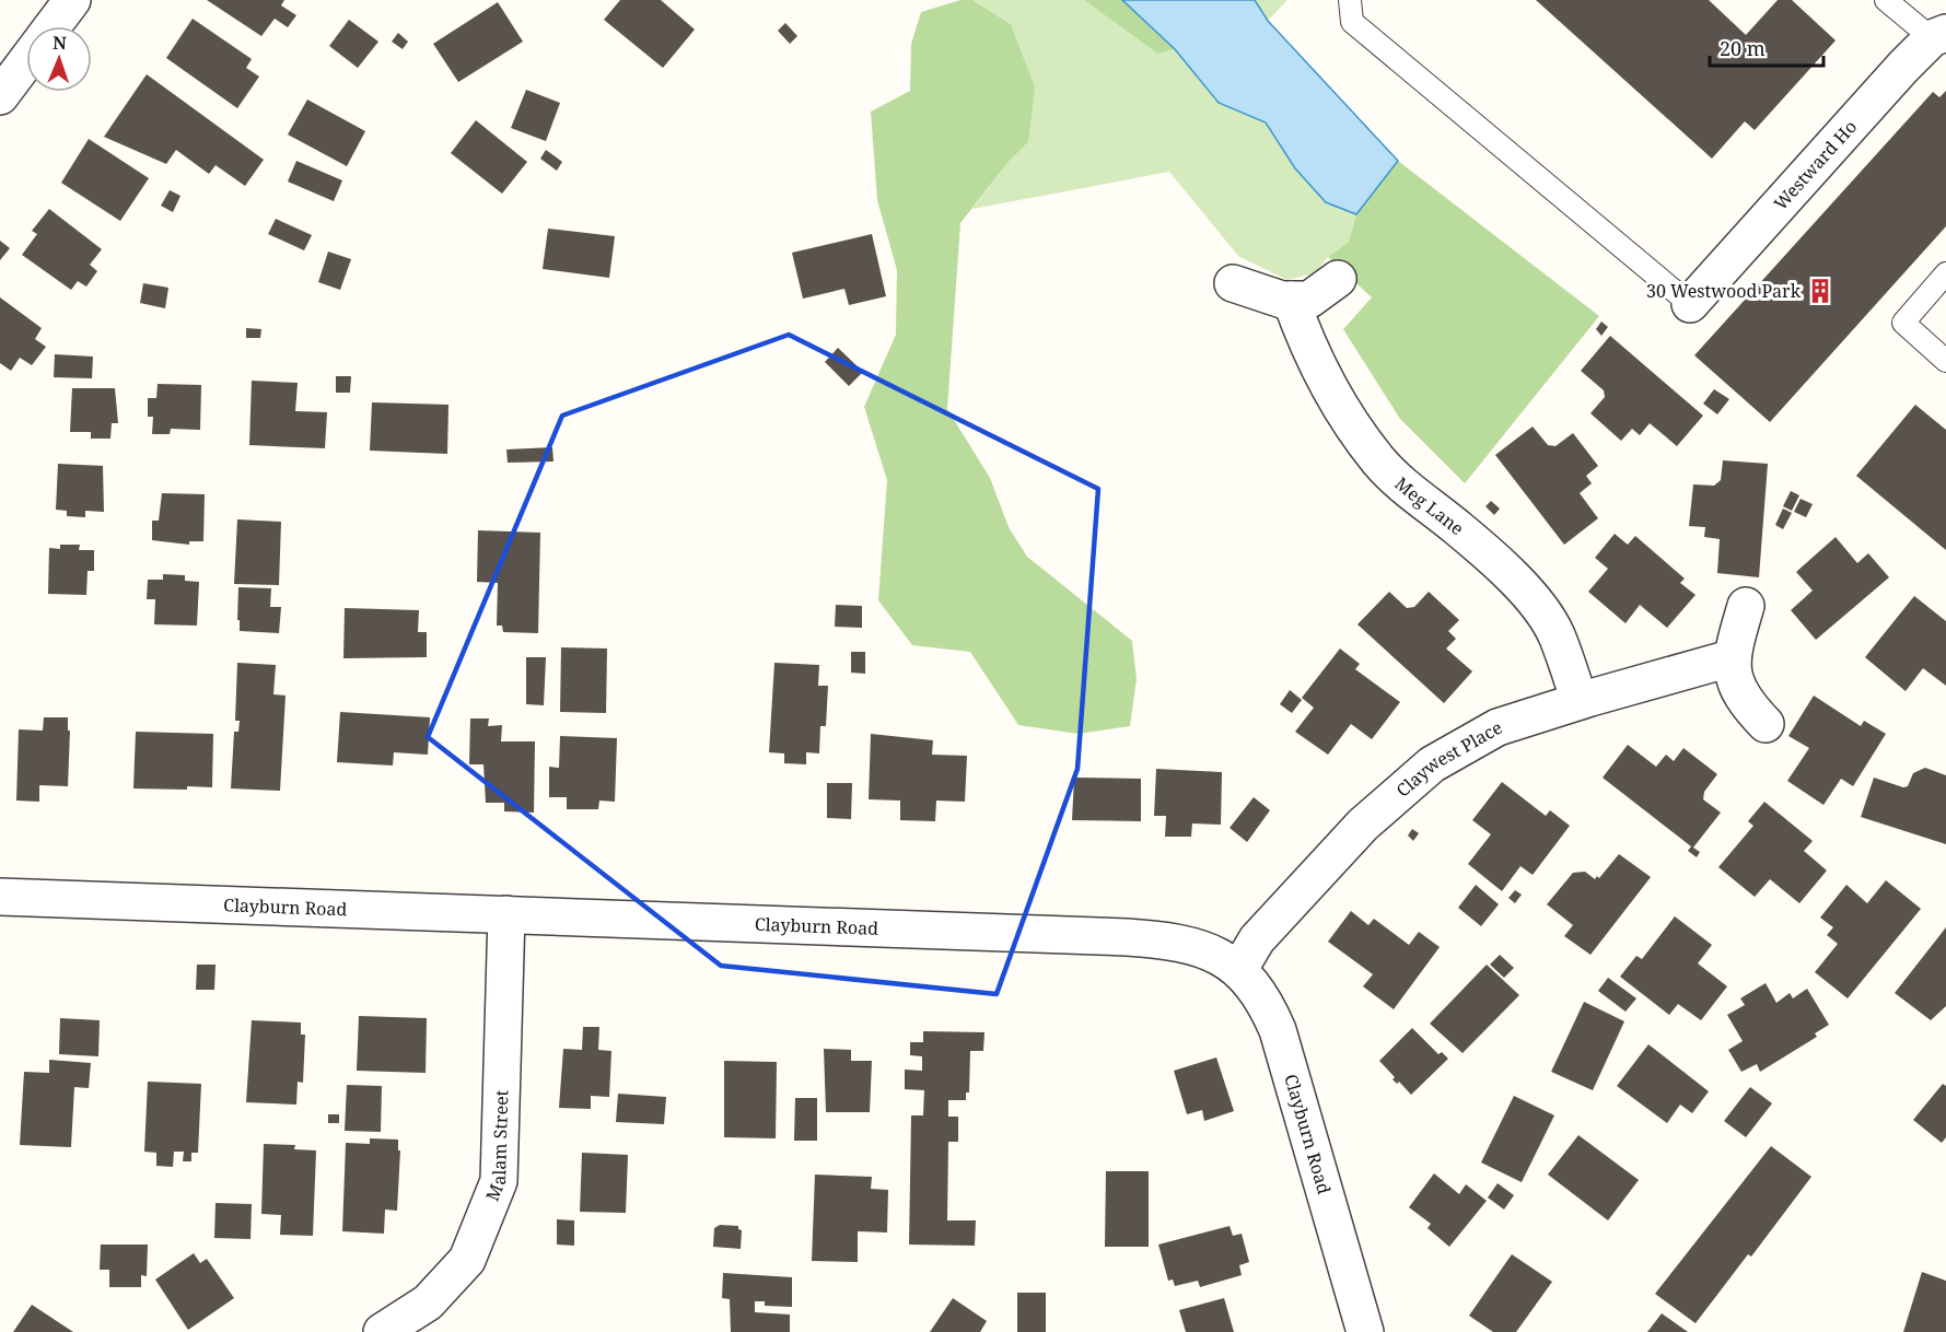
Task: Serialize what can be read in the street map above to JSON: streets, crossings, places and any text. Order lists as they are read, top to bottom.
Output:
{
  "streets": {
    "street": [
      "Westward Ho",
      "Meg Lane",
      "Claywest Place",
      "Clayburn Road",
      "Malam Street"
    ]
  },
  "crossings": [
    ["Meg Lane", "Claywest Place"],
    ["Claywest Place", "Clayburn Road"],
    ["Clayburn Road", "Malam Street"]
  ],
  "places": {
    "building": ["30 Westwood Park"]
  },
  "scale_bar": "20 m",
  "north": "top"
}
